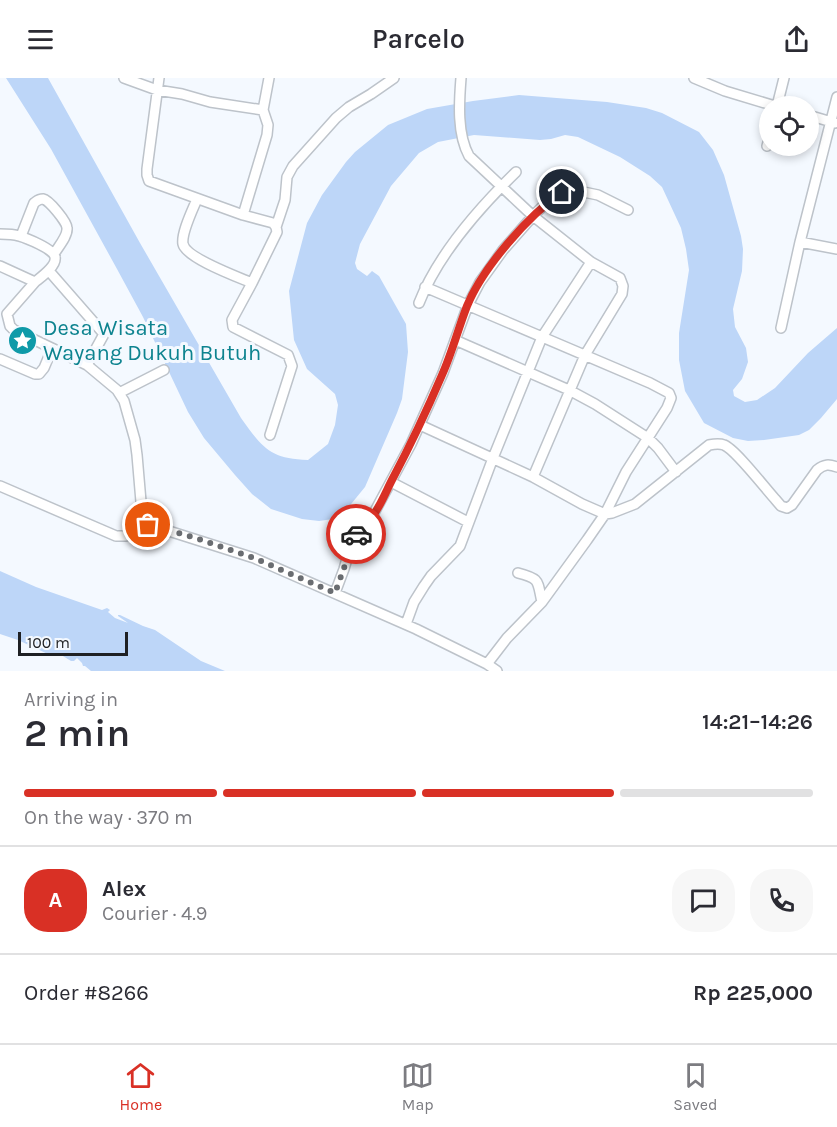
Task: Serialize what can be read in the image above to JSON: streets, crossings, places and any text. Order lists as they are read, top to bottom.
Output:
{
  "places": {
    "place": ["Desa Wisata Wayang Dukuh Butuh"]
  },
  "scale_bar": "100 m",
  "page": {
    "header": "Parcelo",
    "scale": "100 m",
    "heading": ["2 min", "Arriving in", "14:21–14:26"],
    "panel": [
      "Alex",
      "Courier · 4.9",
      "Order #8266",
      "Rp 225,000"
    ],
    "bar": "On the way · 370 m",
    "round": "A",
    "tabs": ["Home", "Map", "Saved"]
  }
}
